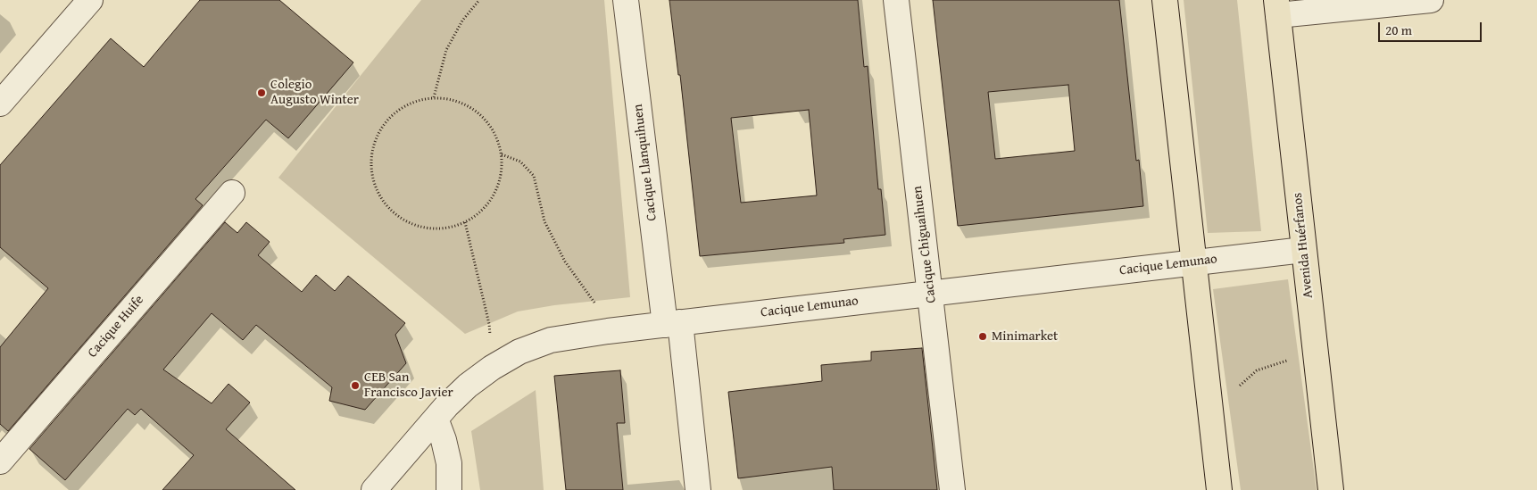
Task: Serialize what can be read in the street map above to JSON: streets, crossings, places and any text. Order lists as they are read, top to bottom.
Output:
{
  "streets": {
    "main road": ["Avenida Huérfanos"],
    "street": [
      "Cacique Llanquihuen",
      "Cacique Chiguaihuen",
      "Cacique Lemunao",
      "Cacique Huife"
    ]
  },
  "crossings": [
    ["Cacique Llanquihuen", "Cacique Lemunao"],
    ["Cacique Chiguaihuen", "Cacique Lemunao"],
    ["Avenida Huérfanos", "Cacique Lemunao"]
  ],
  "places": ["Colegio Augusto Winter", "Minimarket", "CEB San Francisco Javier"],
  "scale_bar": "20 m"
}
